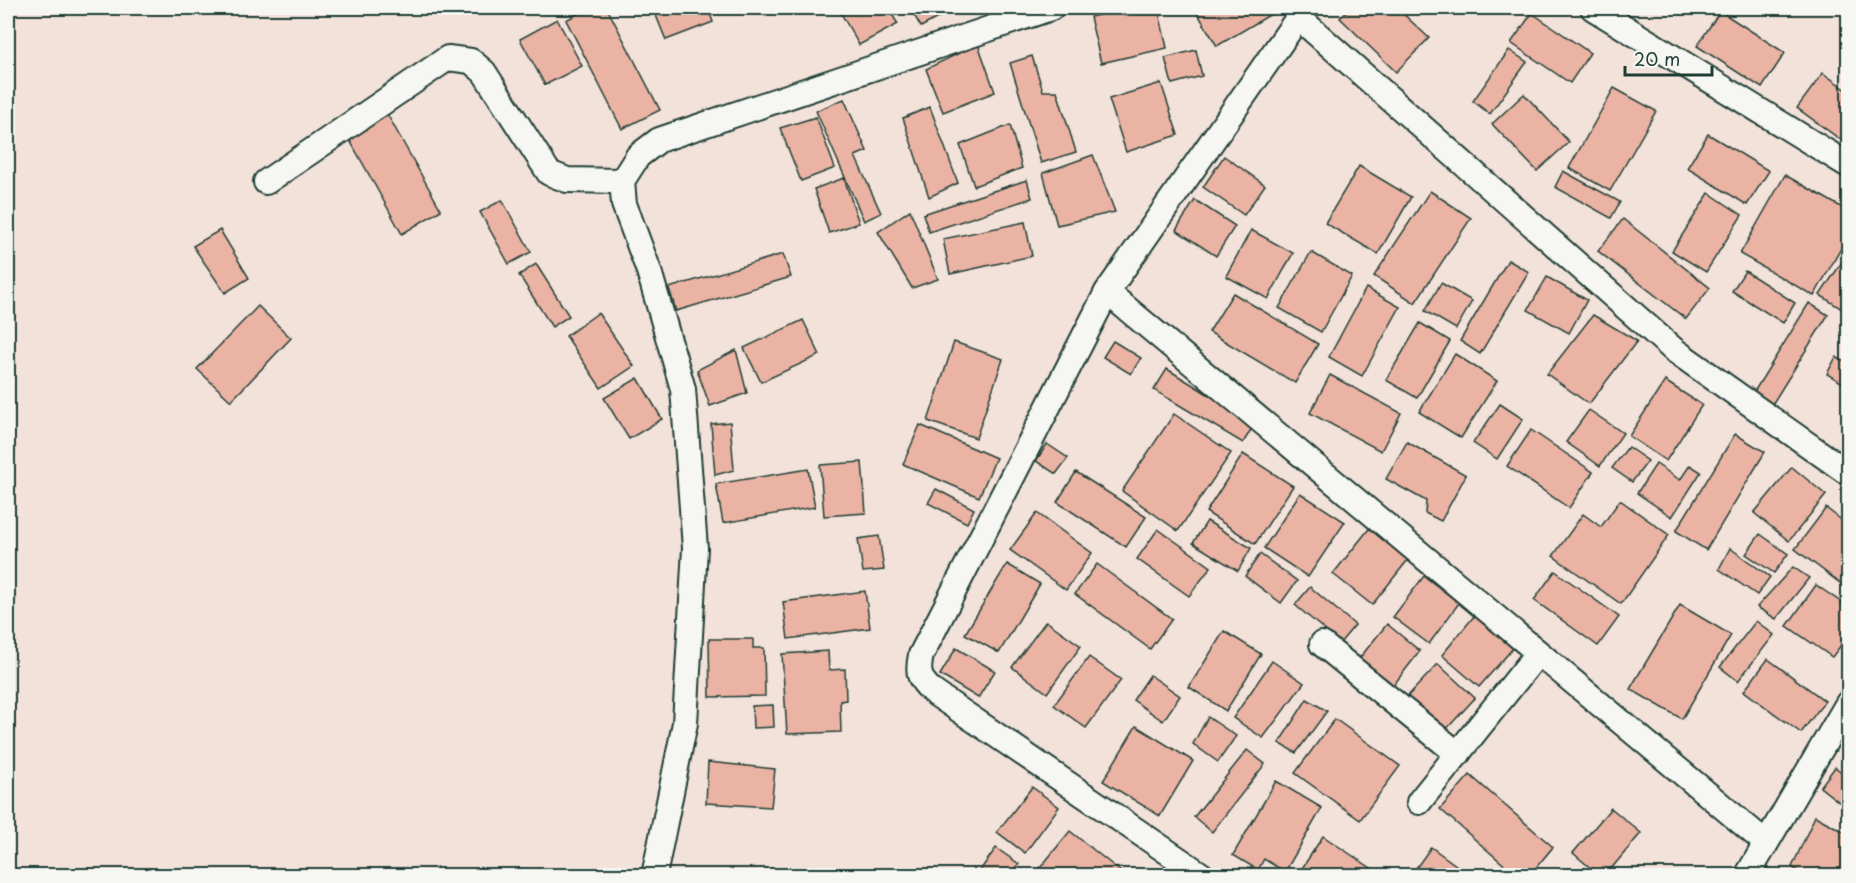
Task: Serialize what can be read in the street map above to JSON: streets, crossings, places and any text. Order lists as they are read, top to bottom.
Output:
{
  "scale_bar": "20 m"
}
